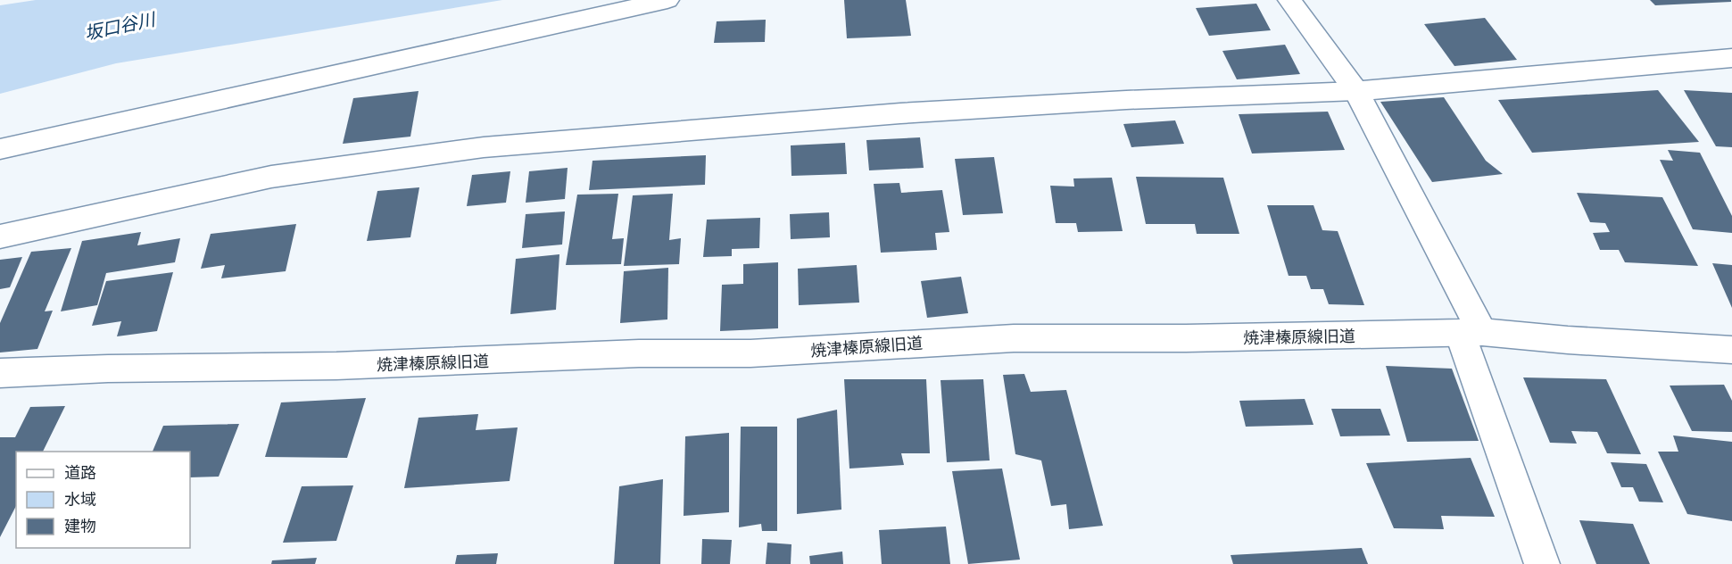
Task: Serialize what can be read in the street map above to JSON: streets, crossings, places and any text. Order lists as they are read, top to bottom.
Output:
{
  "streets": {
    "street": ["焼津榛原線旧道"]
  },
  "water": ["坂口谷川"],
  "legend": ["道路", "水域", "建物"]
}
